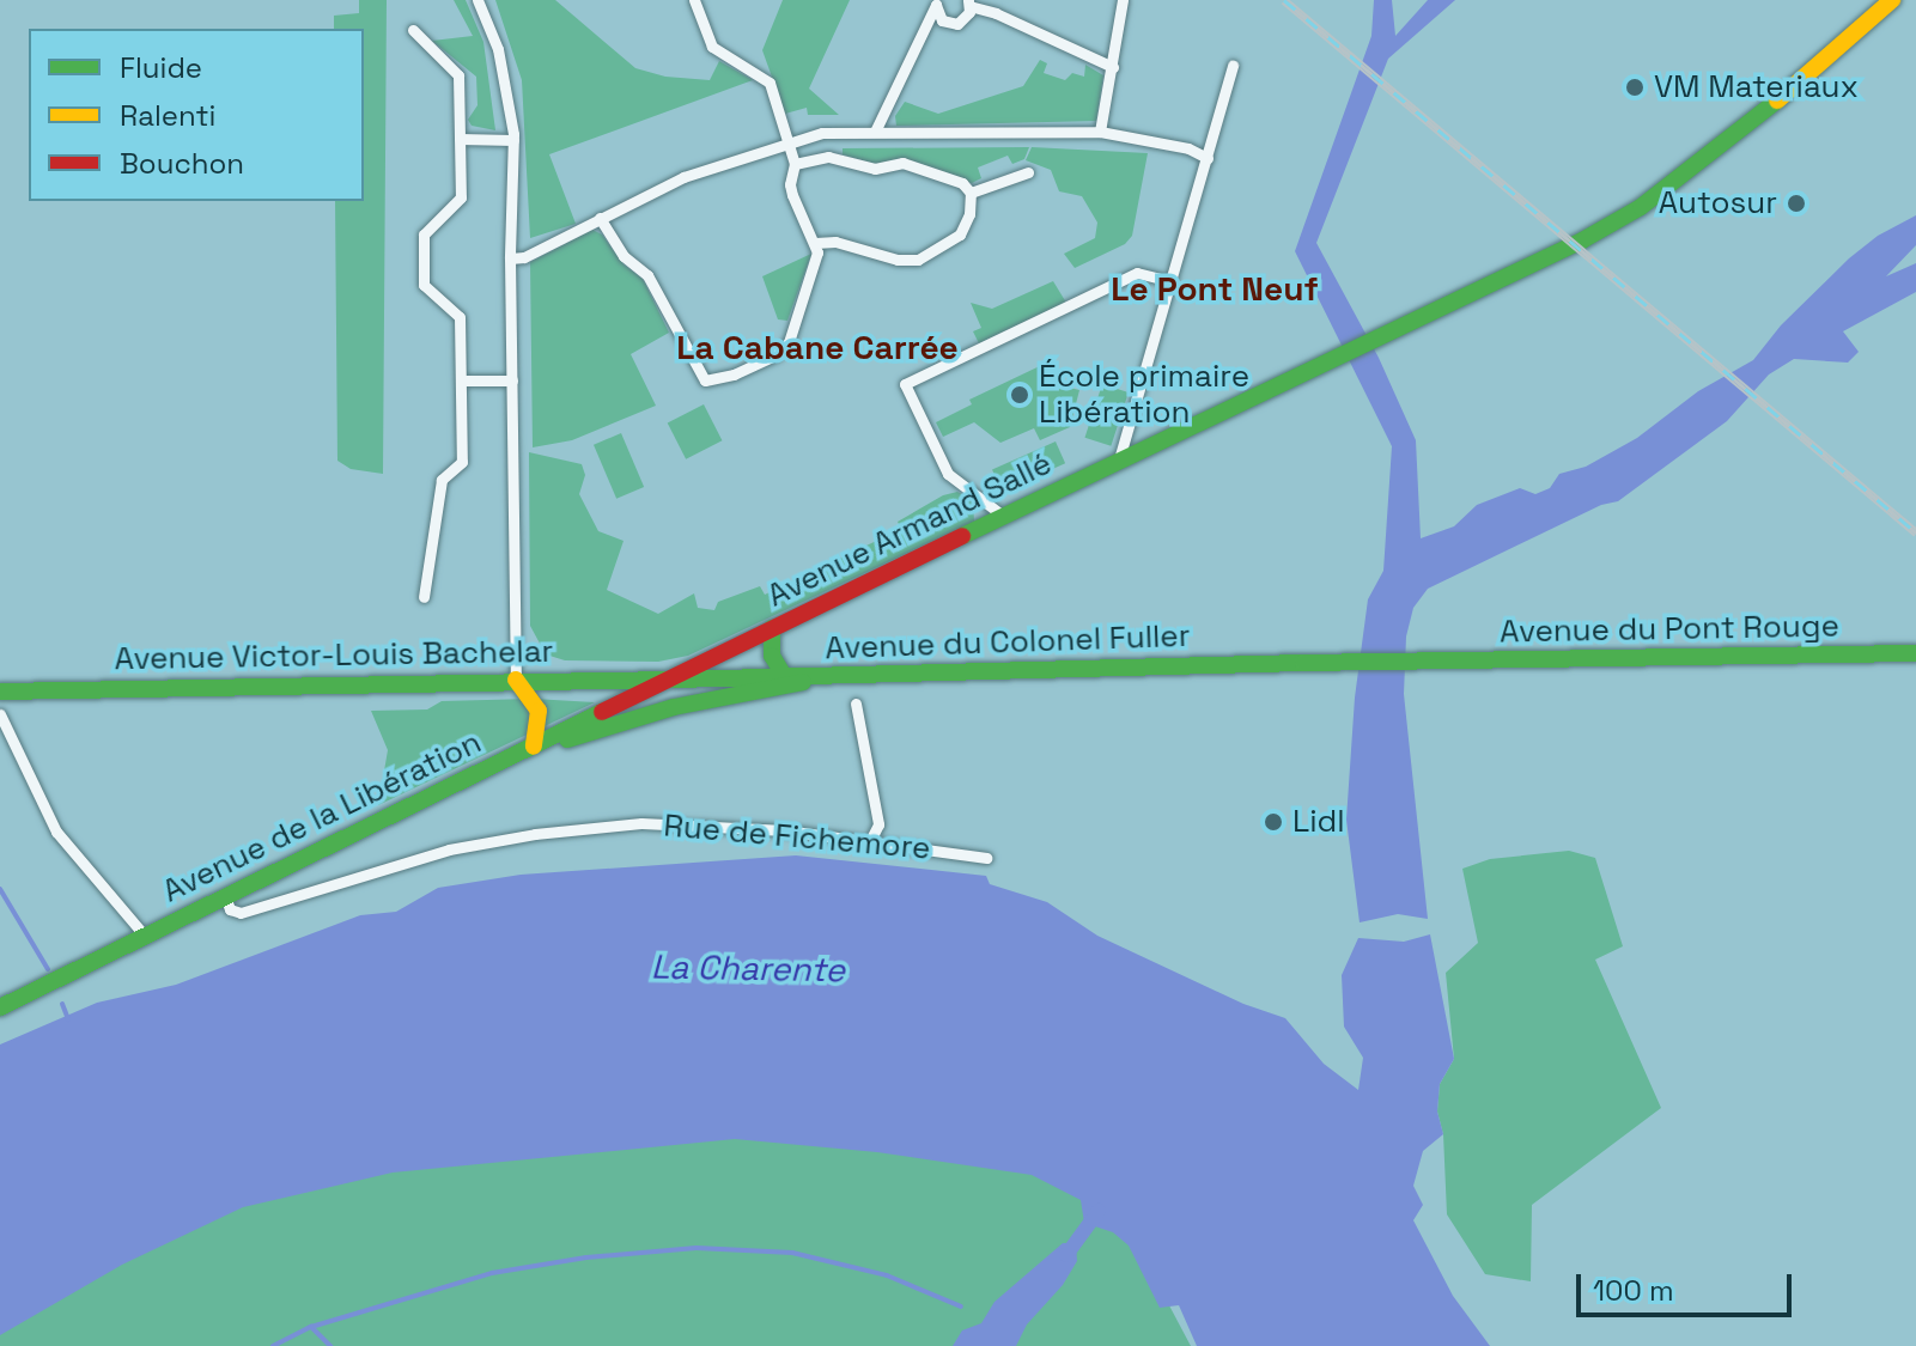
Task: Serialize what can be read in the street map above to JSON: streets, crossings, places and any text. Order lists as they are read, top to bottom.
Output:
{
  "streets": {
    "main road": [
      "Avenue Armand Sallé",
      "Avenue du Pont Rouge",
      "Avenue du Colonel Fuller",
      "Avenue Victor-Louis Bachelar",
      "Avenue de la Libération"
    ],
    "street": ["Rue de Fichemore"]
  },
  "crossings": [
    ["Avenue Armand Sallé", "Avenue du Colonel Fuller"],
    ["Avenue Armand Sallé", "Avenue Victor-Louis Bachelar"],
    ["Avenue Armand Sallé", "Avenue de la Libération"],
    ["Avenue du Pont Rouge", "Avenue du Colonel Fuller"],
    ["Avenue du Colonel Fuller", "Avenue Victor-Louis Bachelar"],
    ["Avenue du Colonel Fuller", "Avenue de la Libération"],
    ["Avenue Victor-Louis Bachelar", "Avenue de la Libération"],
    ["Avenue de la Libération", "Rue de Fichemore"]
  ],
  "districts": ["Le Pont Neuf", "La Cabane Carrée"],
  "water": ["La Charente"],
  "places": [
    "VM Materiaux",
    "Autosur",
    "École primaire Libération",
    "Lidl"
  ],
  "legend": ["Fluide", "Ralenti", "Bouchon"],
  "scale_bar": "100 m"
}
